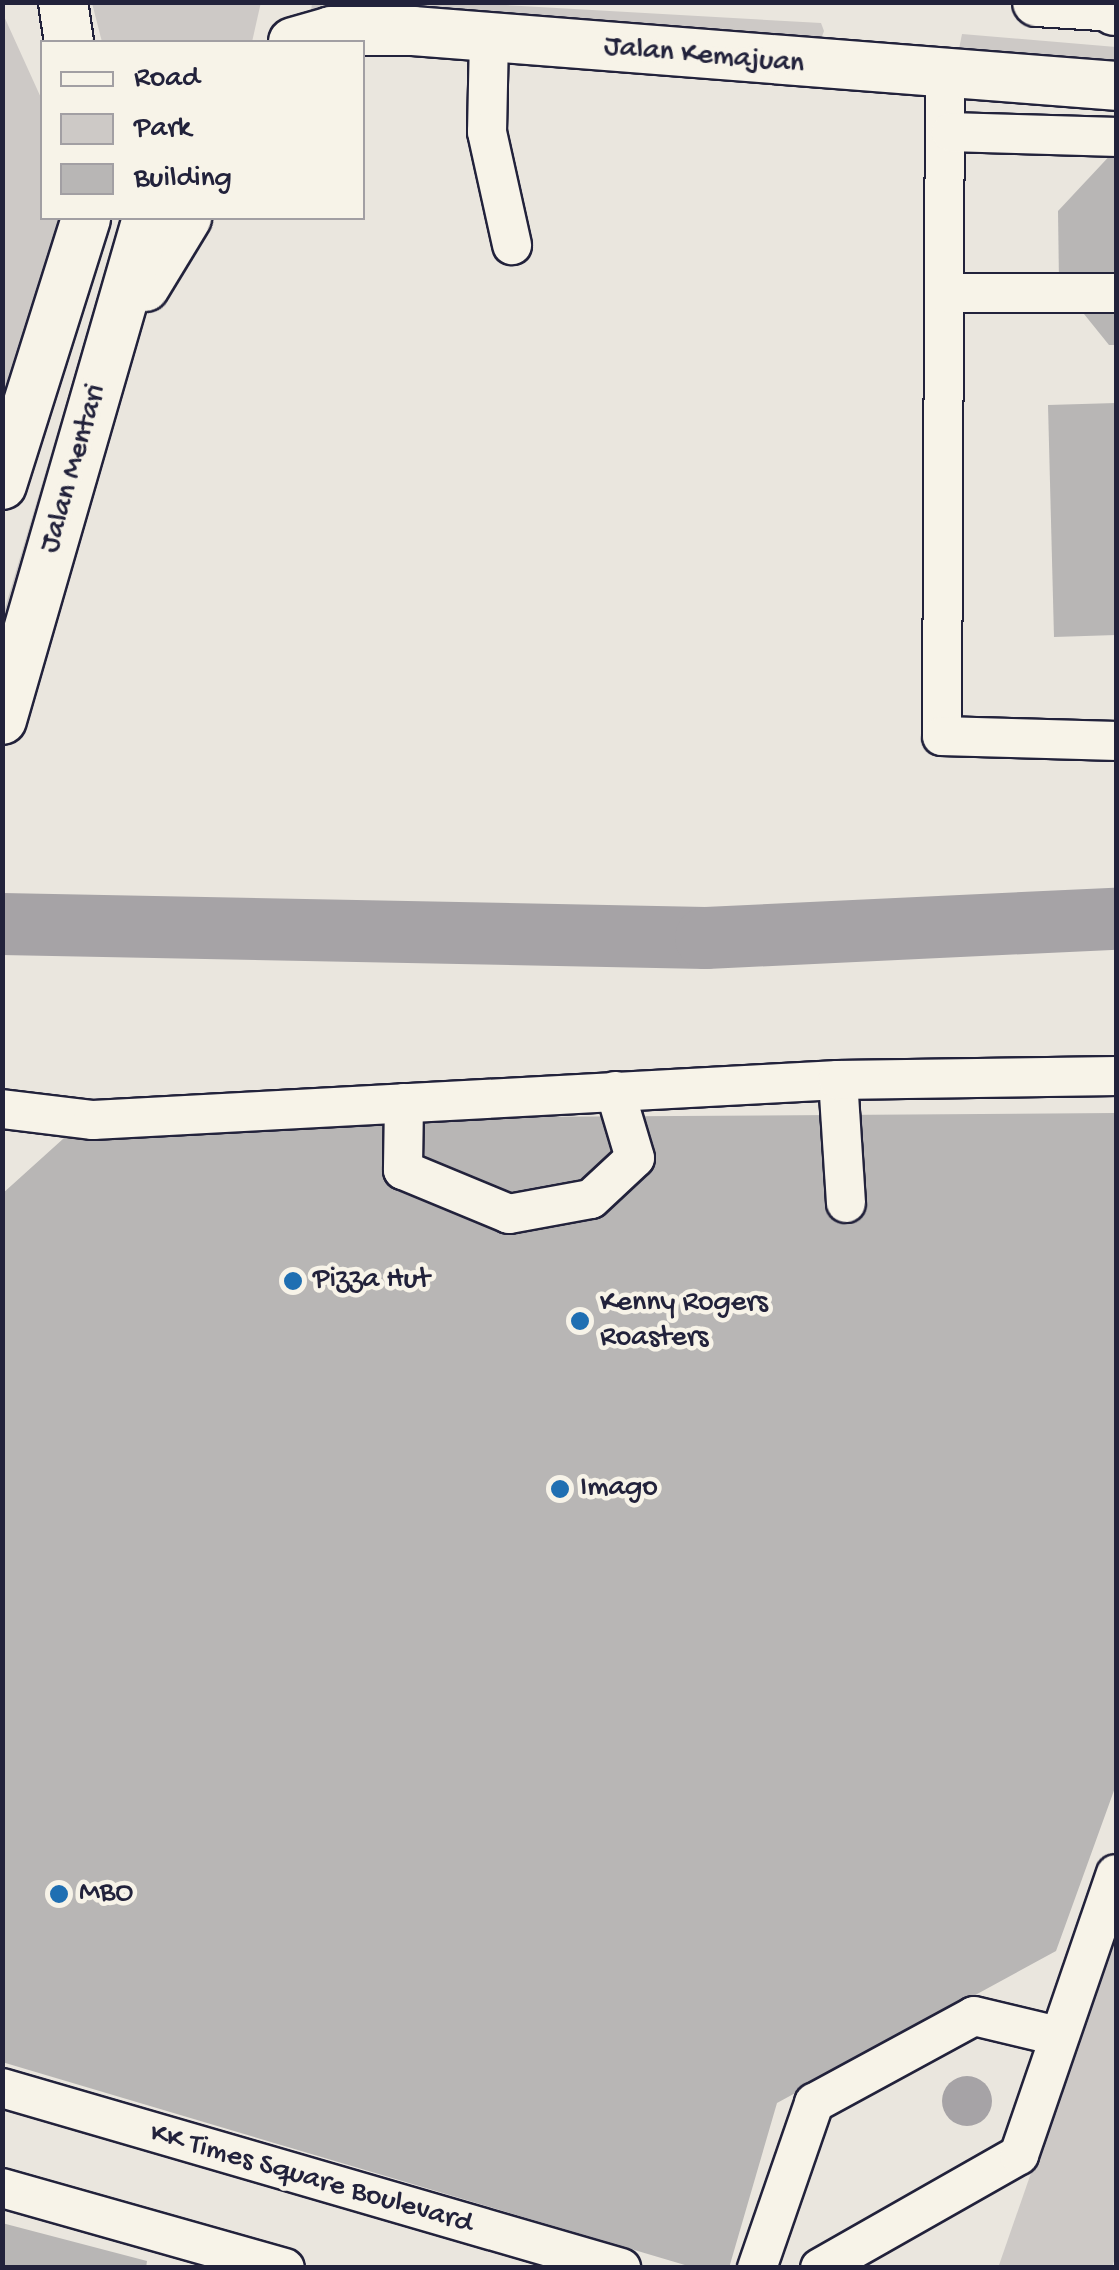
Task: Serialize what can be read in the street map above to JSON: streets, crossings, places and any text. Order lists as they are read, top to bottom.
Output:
{
  "streets": {
    "main road": ["Jalan Kemajuan", "Jalan Mentari"],
    "lane": ["KK Times Square Boulevard"]
  },
  "places": [
    "Pizza Hut",
    "Kenny Rogers Roasters",
    "Imago",
    "MBO"
  ],
  "legend": ["Road", "Park", "Building"]
}
